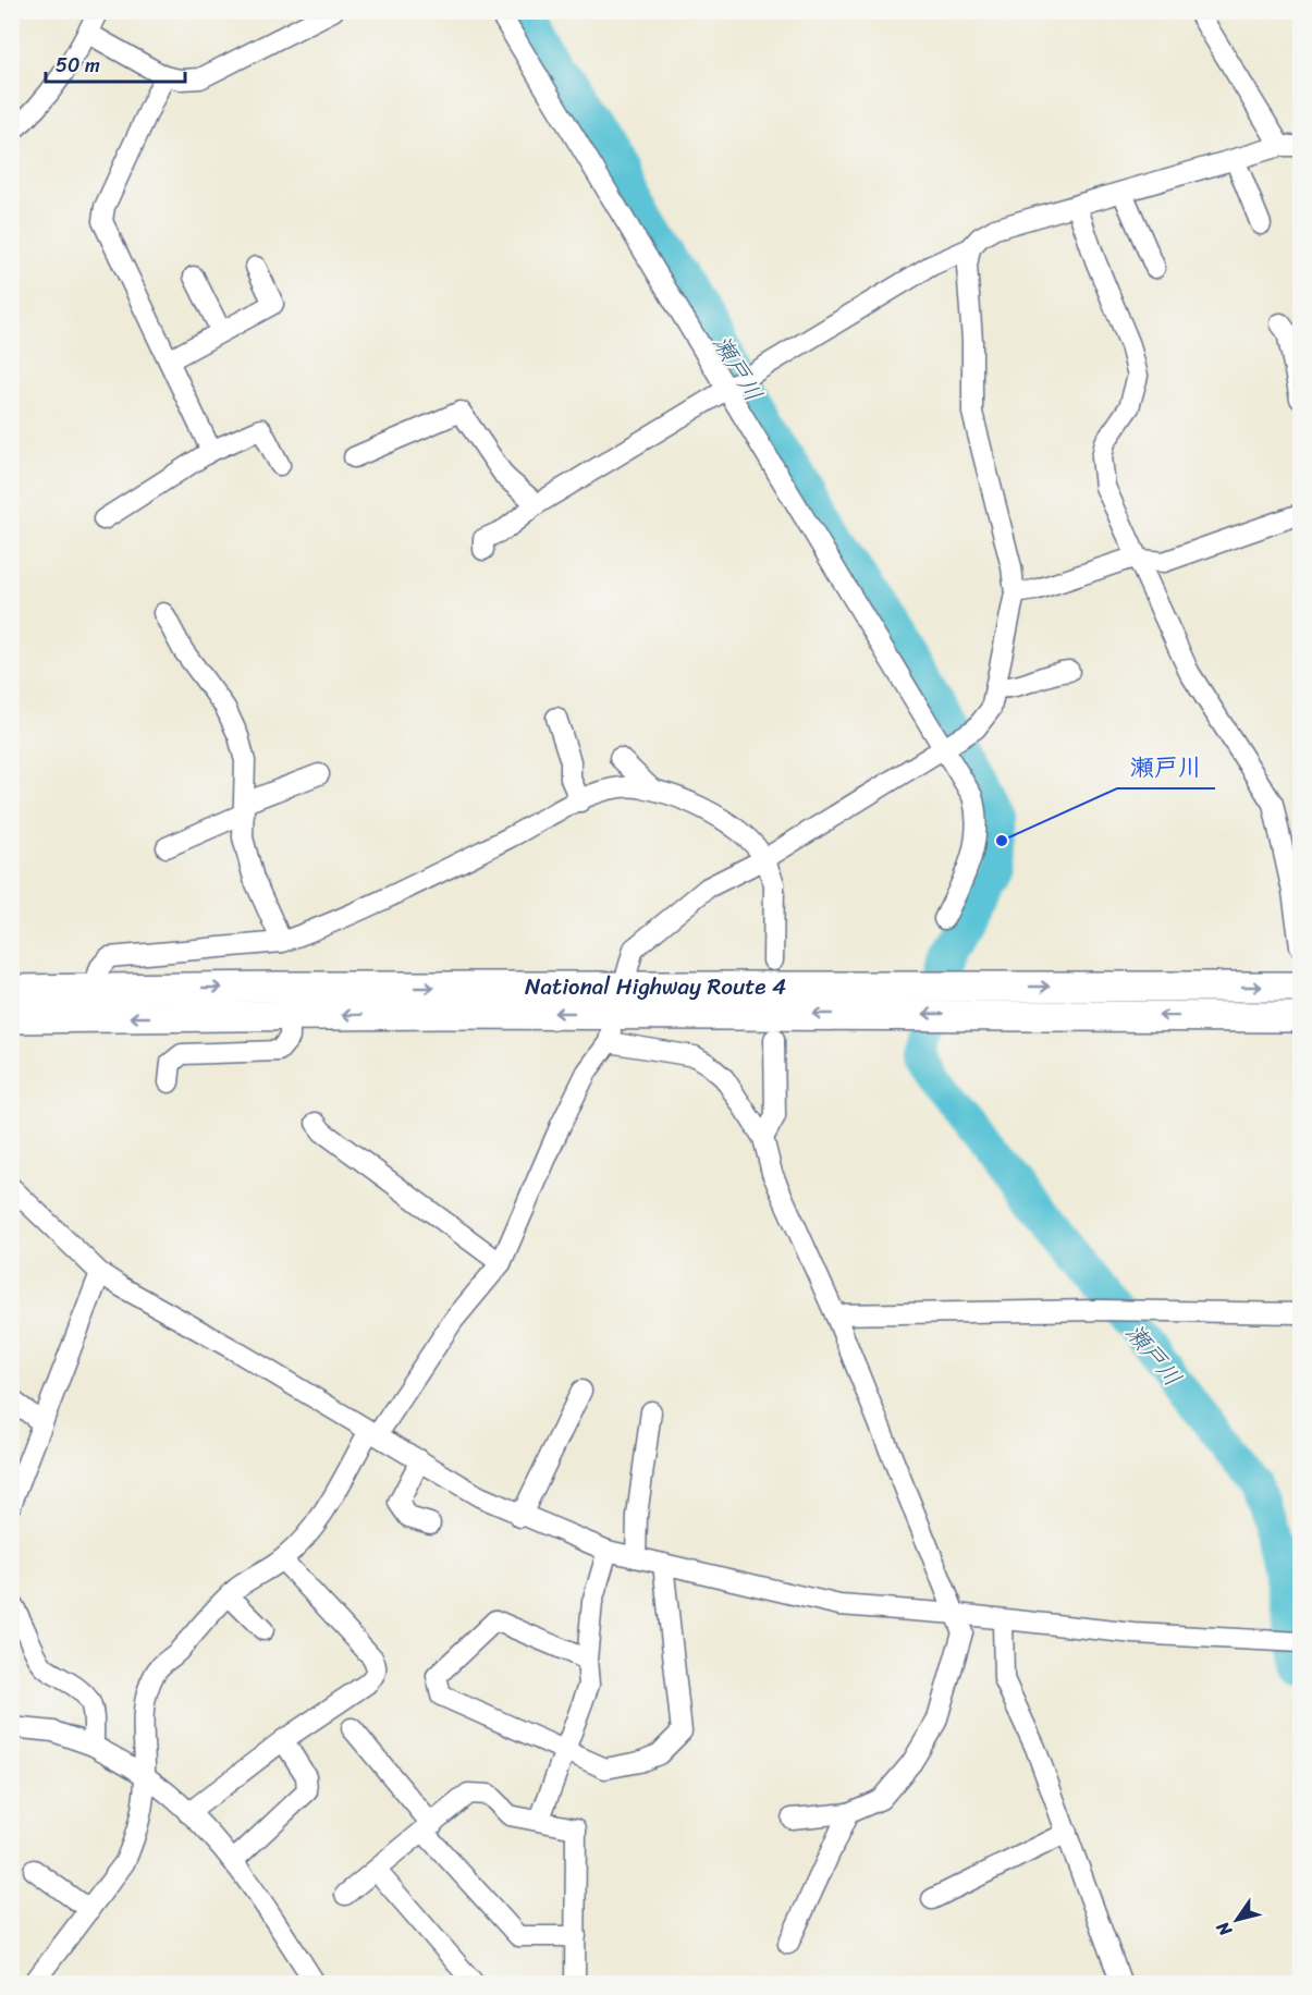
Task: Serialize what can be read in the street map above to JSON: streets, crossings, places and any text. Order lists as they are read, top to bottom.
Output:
{
  "streets": {
    "highway": ["National Highway Route 4"]
  },
  "water": ["瀬戸川"],
  "places": ["瀬戸川"],
  "scale_bar": "50 m",
  "north": "bottom left"
}
